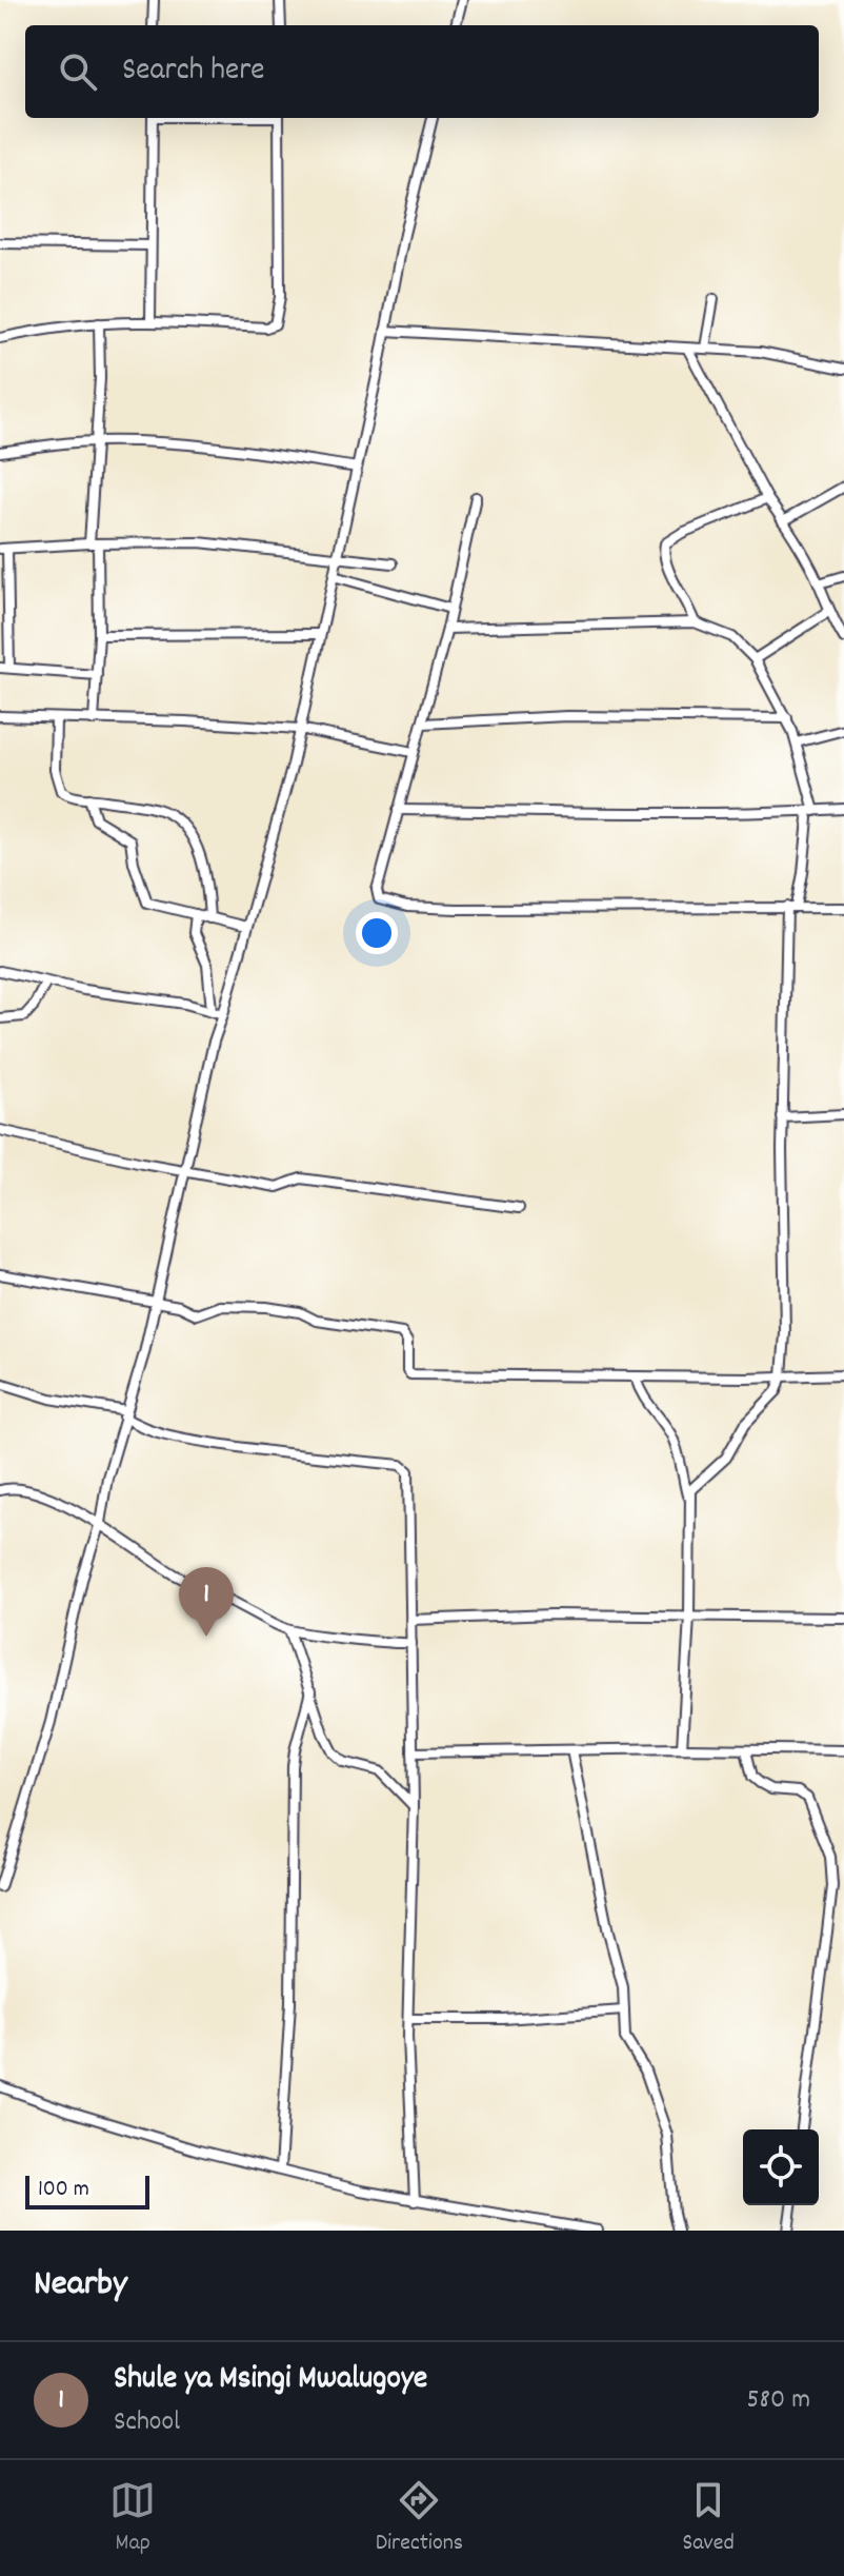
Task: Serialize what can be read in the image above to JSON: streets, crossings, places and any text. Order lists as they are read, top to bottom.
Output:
{
  "scale_bar": "100 m",
  "page": {
    "search": "Search here",
    "pins": "1",
    "scale": "100 m",
    "heading": "Nearby",
    "list": [
      {
        "mark": "1",
        "name": "Shule ya Msingi Mwalugoye",
        "note": "School",
        "value": "580 m"
      }
    ],
    "nav": ["Map", "Directions", "Saved"]
  }
}
